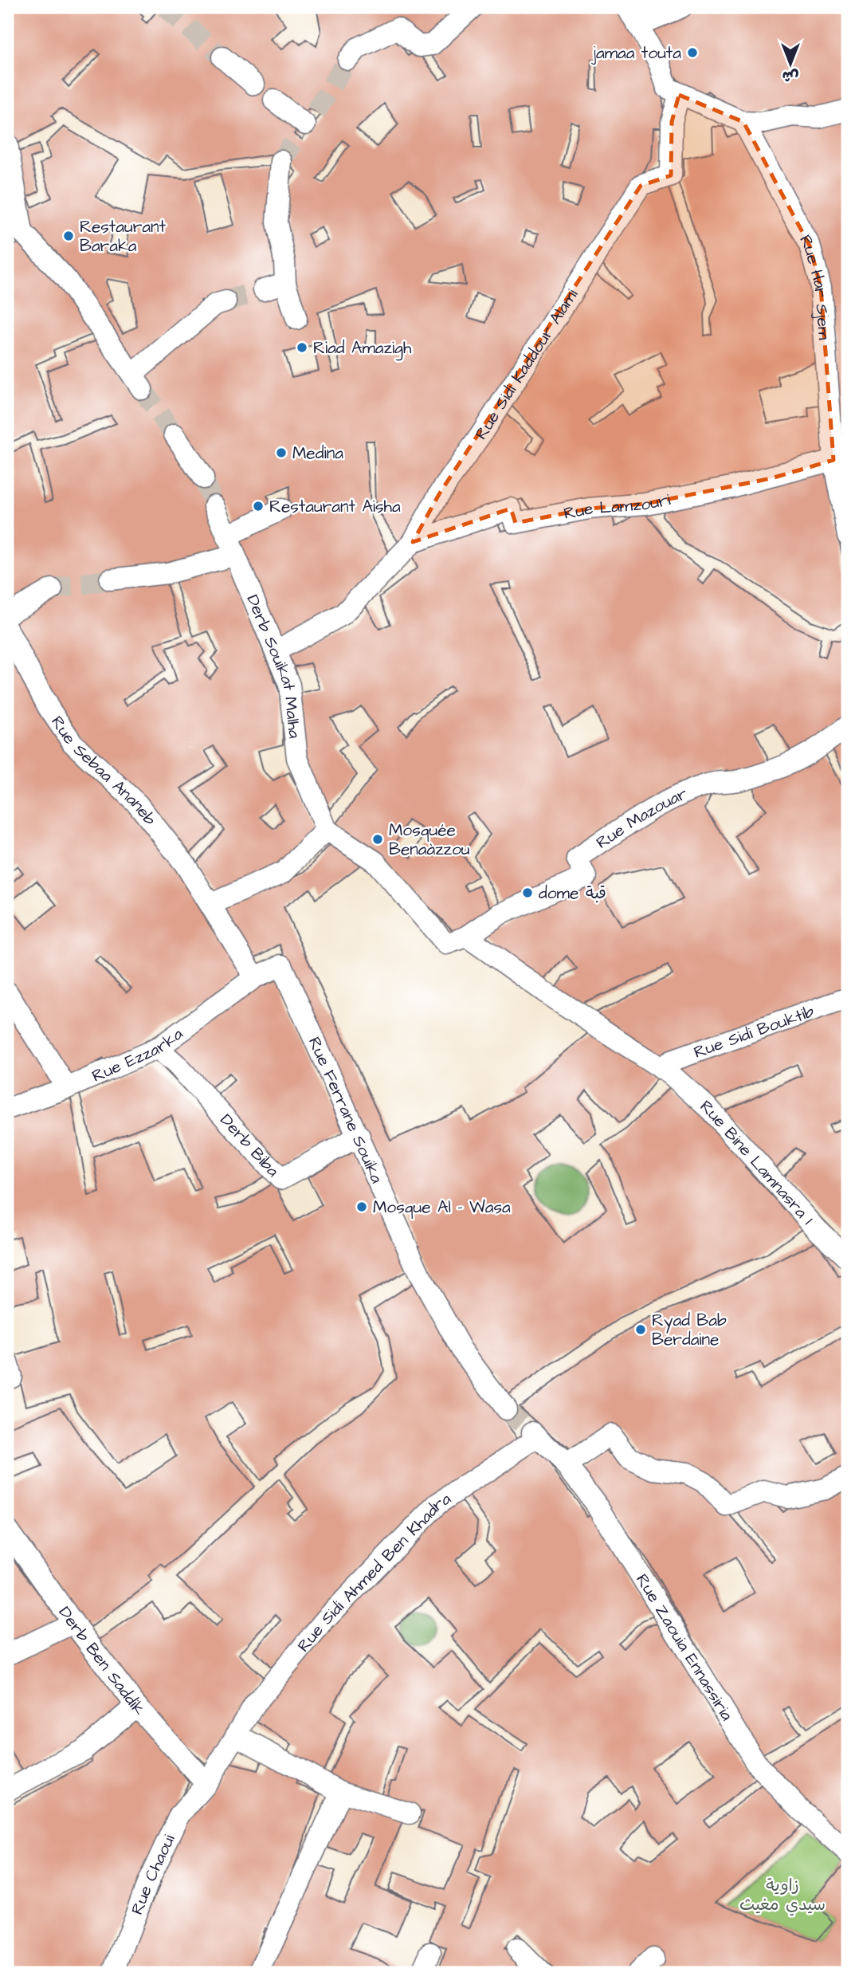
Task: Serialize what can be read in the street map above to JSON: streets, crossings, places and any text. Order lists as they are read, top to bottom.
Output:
{
  "streets": {
    "street": [
      "Rue Har Sjem",
      "Rue Sidi Kaddour Alami",
      "Rue Lamzouri",
      "Derb Souikat Malha",
      "Rue Sebaa Ananeb",
      "Rue Mazouar",
      "Rue Sidi Bouktib",
      "Rue Ezzarka",
      "Rue Ferrane Souika",
      "Derb Biba",
      "Rue Bine Lamnasra 1",
      "Rue Sidi Ahmed Ben Khadra",
      "Rue Zaouia Ennassiria",
      "Derb Ben Saddik",
      "Rue Chaoui"
    ]
  },
  "crossings": [
    ["Rue Har Sjem", "Rue Lamzouri"],
    ["Rue Sidi Kaddour Alami", "Rue Lamzouri"],
    ["Rue Mazouar", "Rue Bine Lamnasra 1"],
    ["Rue Sidi Bouktib", "Rue Bine Lamnasra 1"],
    ["Rue Ezzarka", "Rue Ferrane Souika"],
    ["Rue Ezzarka", "Derb Biba"],
    ["Rue Ferrane Souika", "Derb Biba"],
    ["Rue Sidi Ahmed Ben Khadra", "Rue Zaouia Ennassiria"],
    ["Rue Sidi Ahmed Ben Khadra", "Derb Ben Saddik"],
    ["Rue Sidi Ahmed Ben Khadra", "Rue Chaoui"],
    ["Derb Ben Saddik", "Rue Chaoui"]
  ],
  "parks": ["زاوية سيدي مغيث"],
  "places": [
    "jamaa touta",
    "Restaurant Baraka",
    "Riad Amazigh",
    "Medina",
    "Restaurant Aisha",
    "Mosquée Benaàzzou",
    "dome قبة",
    "Mosque Al - Wasa",
    "Ryad Bab Berdaine"
  ],
  "north": "bottom"
}
